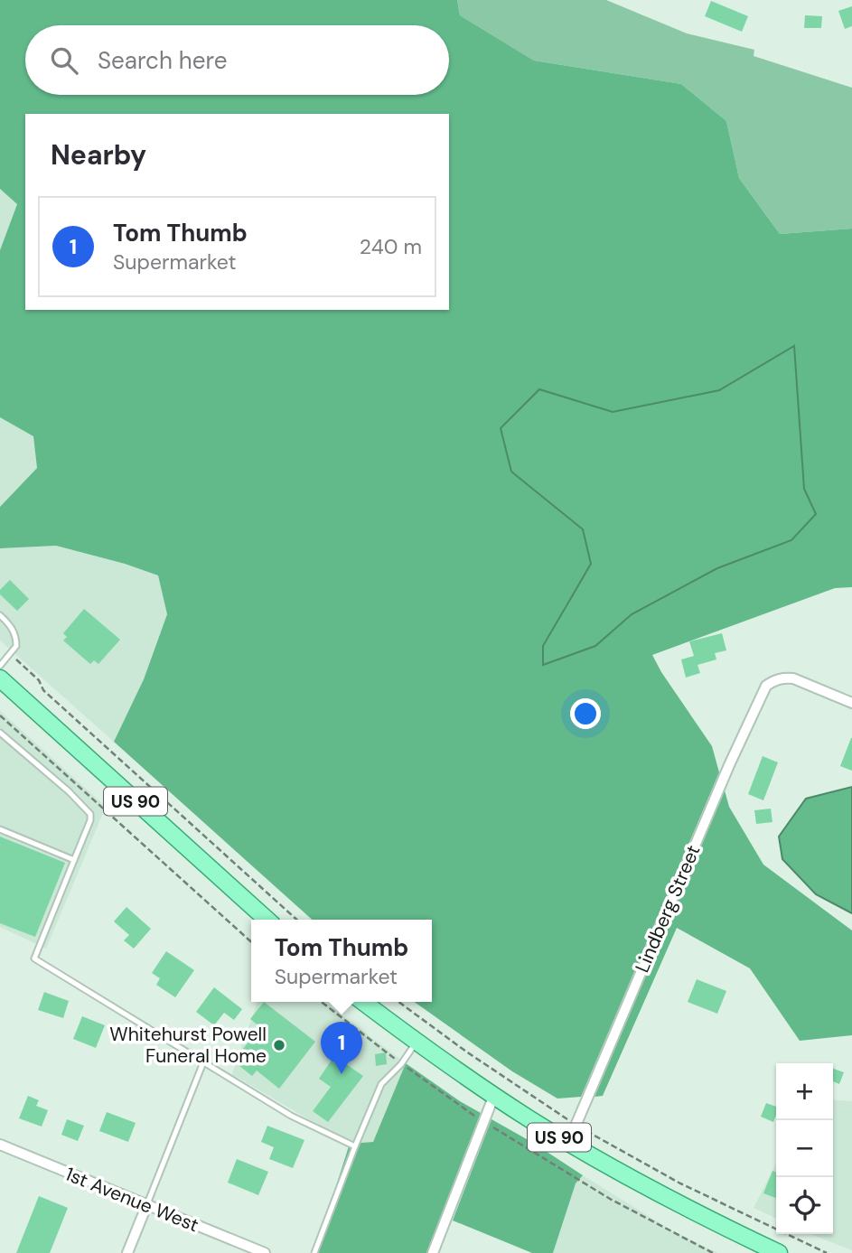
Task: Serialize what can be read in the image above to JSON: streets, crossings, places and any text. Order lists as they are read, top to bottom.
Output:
{
  "streets": {
    "main road": ["US 90"],
    "street": ["Lindberg Street", "1st Avenue West"]
  },
  "crossings": [
    ["US 90", "Lindberg Street"]
  ],
  "places": ["Whitehurst Powell Funeral Home"],
  "page": {
    "search": "Search here",
    "heading": "Nearby",
    "list": [
      {
        "mark": "1",
        "name": "Tom Thumb",
        "note": "Supermarket",
        "value": "240 m"
      }
    ],
    "popup": ["Tom Thumb", "Supermarket"],
    "pins": "1",
    "map_buttons": ["+", "−"]
  }
}
